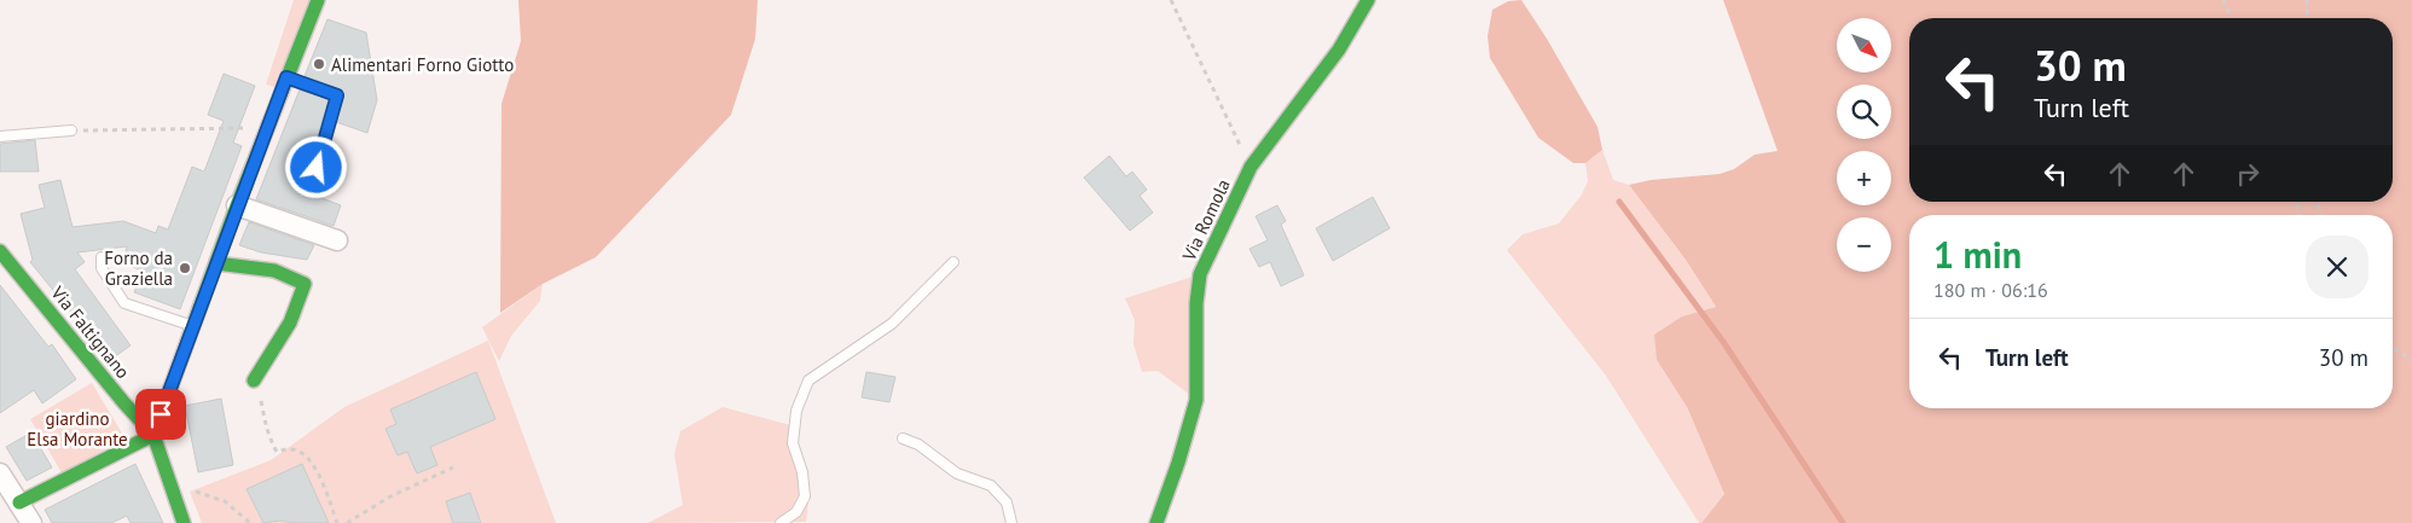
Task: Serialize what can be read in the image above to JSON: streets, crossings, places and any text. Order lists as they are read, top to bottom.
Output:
{
  "streets": {
    "street": ["Via Romola", "Via Faltignano"]
  },
  "parks": ["giardino Elsa Morante"],
  "places": ["Alimentari Forno Giotto", "Forno da Graziella"],
  "north": "bottom right",
  "page": {
    "map_buttons": ["+", "−"],
    "turn": ["30 m", "Turn left"],
    "heading": ["1 min", "180 m · 06:16"],
    "list": [
      {
        "name": "Turn left",
        "value": "30 m"
      }
    ]
  }
}
